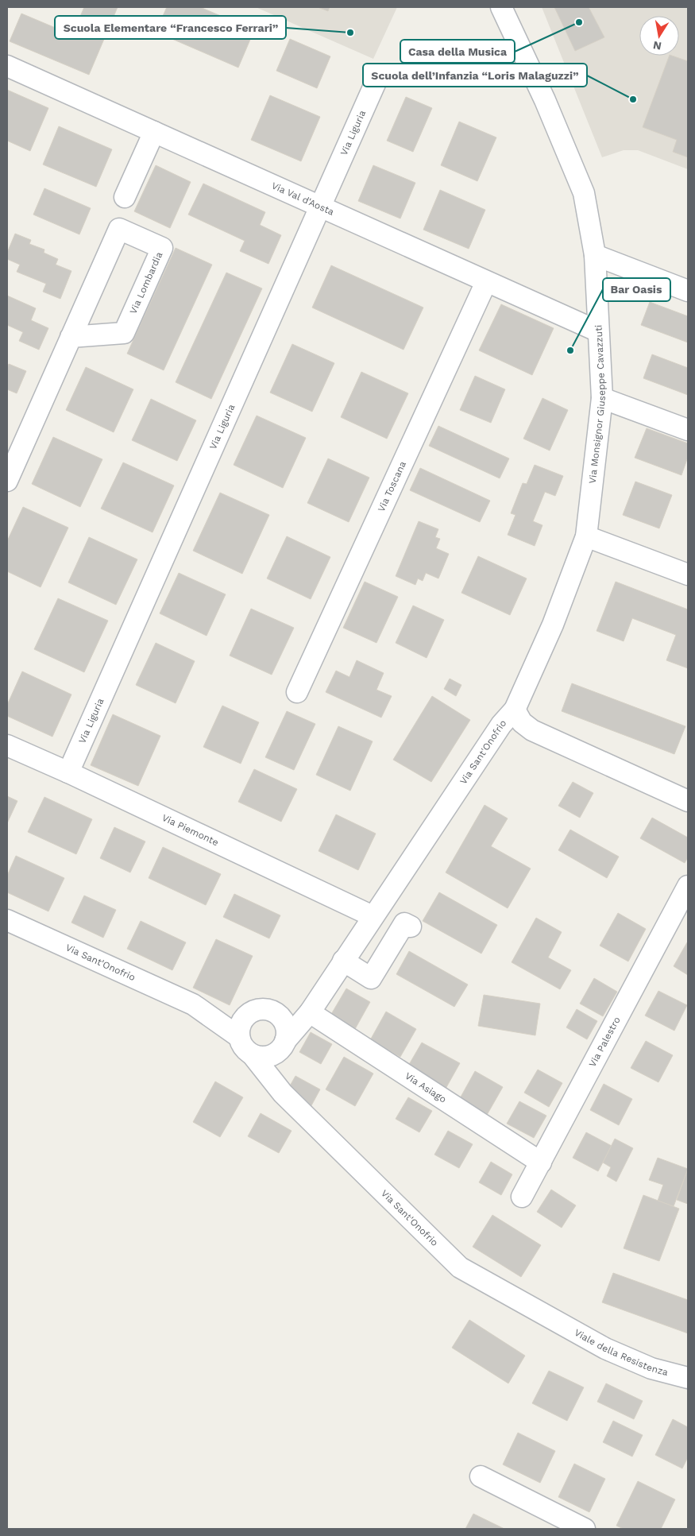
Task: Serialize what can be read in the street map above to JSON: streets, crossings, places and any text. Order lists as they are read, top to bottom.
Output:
{
  "streets": {
    "street": [
      "Via Liguria",
      "Via Val d'Aosta",
      "Via Lombardia",
      "Via Monsignor Giuseppe Cavazzuti",
      "Via Toscana",
      "Via Sant'Onofrio",
      "Via Piemonte",
      "Via Palestro",
      "Via Asiago",
      "Viale della Resistenza"
    ]
  },
  "crossings": [
    ["Via Liguria", "Via Val d'Aosta"],
    ["Via Liguria", "Via Piemonte"],
    ["Via Val d'Aosta", "Via Monsignor Giuseppe Cavazzuti"],
    ["Via Val d'Aosta", "Via Toscana"],
    ["Via Monsignor Giuseppe Cavazzuti", "Via Sant'Onofrio"],
    ["Via Sant'Onofrio", "Via Piemonte"],
    ["Via Sant'Onofrio", "Via Asiago"],
    ["Via Sant'Onofrio", "Viale della Resistenza"],
    ["Via Palestro", "Via Asiago"]
  ],
  "places": [
    "Casa della Musica",
    "Scuola Elementare “Francesco Ferrari”",
    "Scuola dell’Infanzia “Loris Malaguzzi”",
    "Bar Oasis"
  ],
  "north": "bottom"
}
